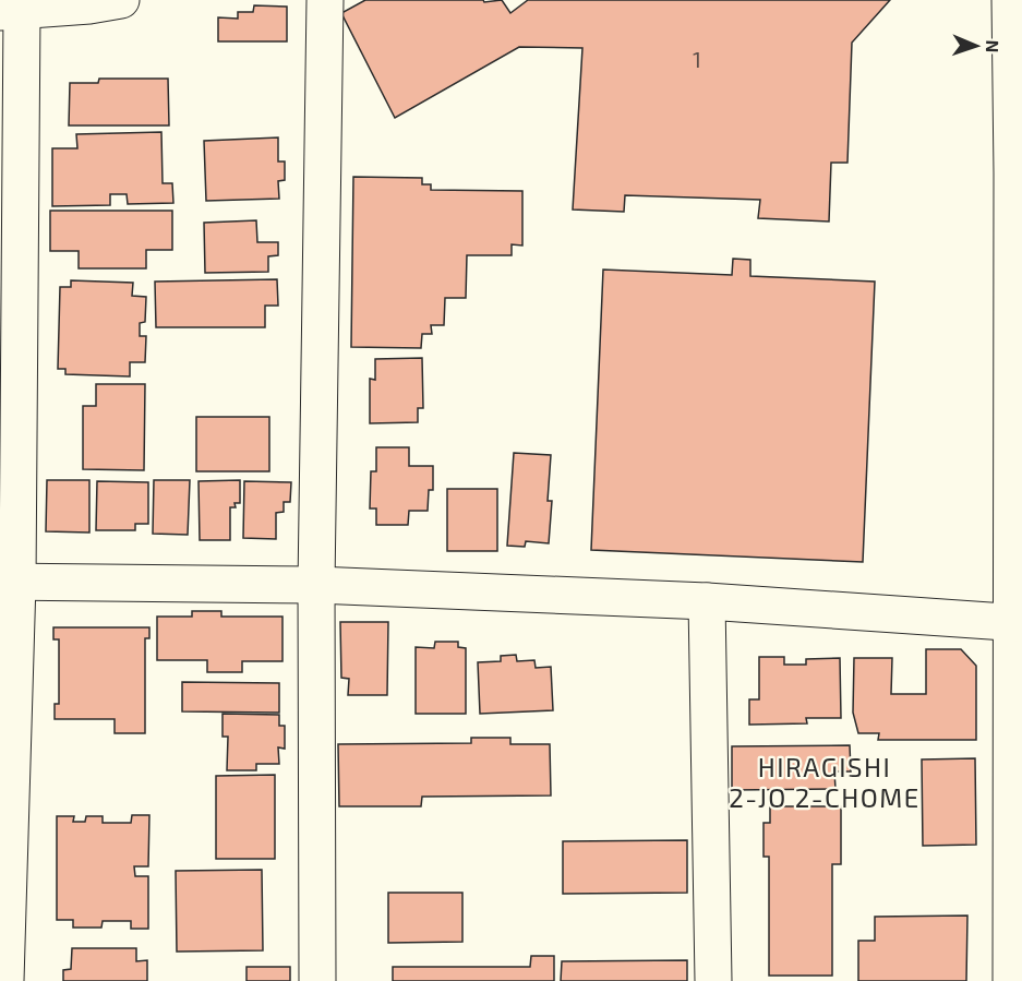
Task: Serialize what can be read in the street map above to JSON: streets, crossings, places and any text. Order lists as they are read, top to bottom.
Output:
{
  "districts": ["HIRAGISHI 2-JO 2-CHOME"],
  "house_numbers": ["1"],
  "north": "right"
}
